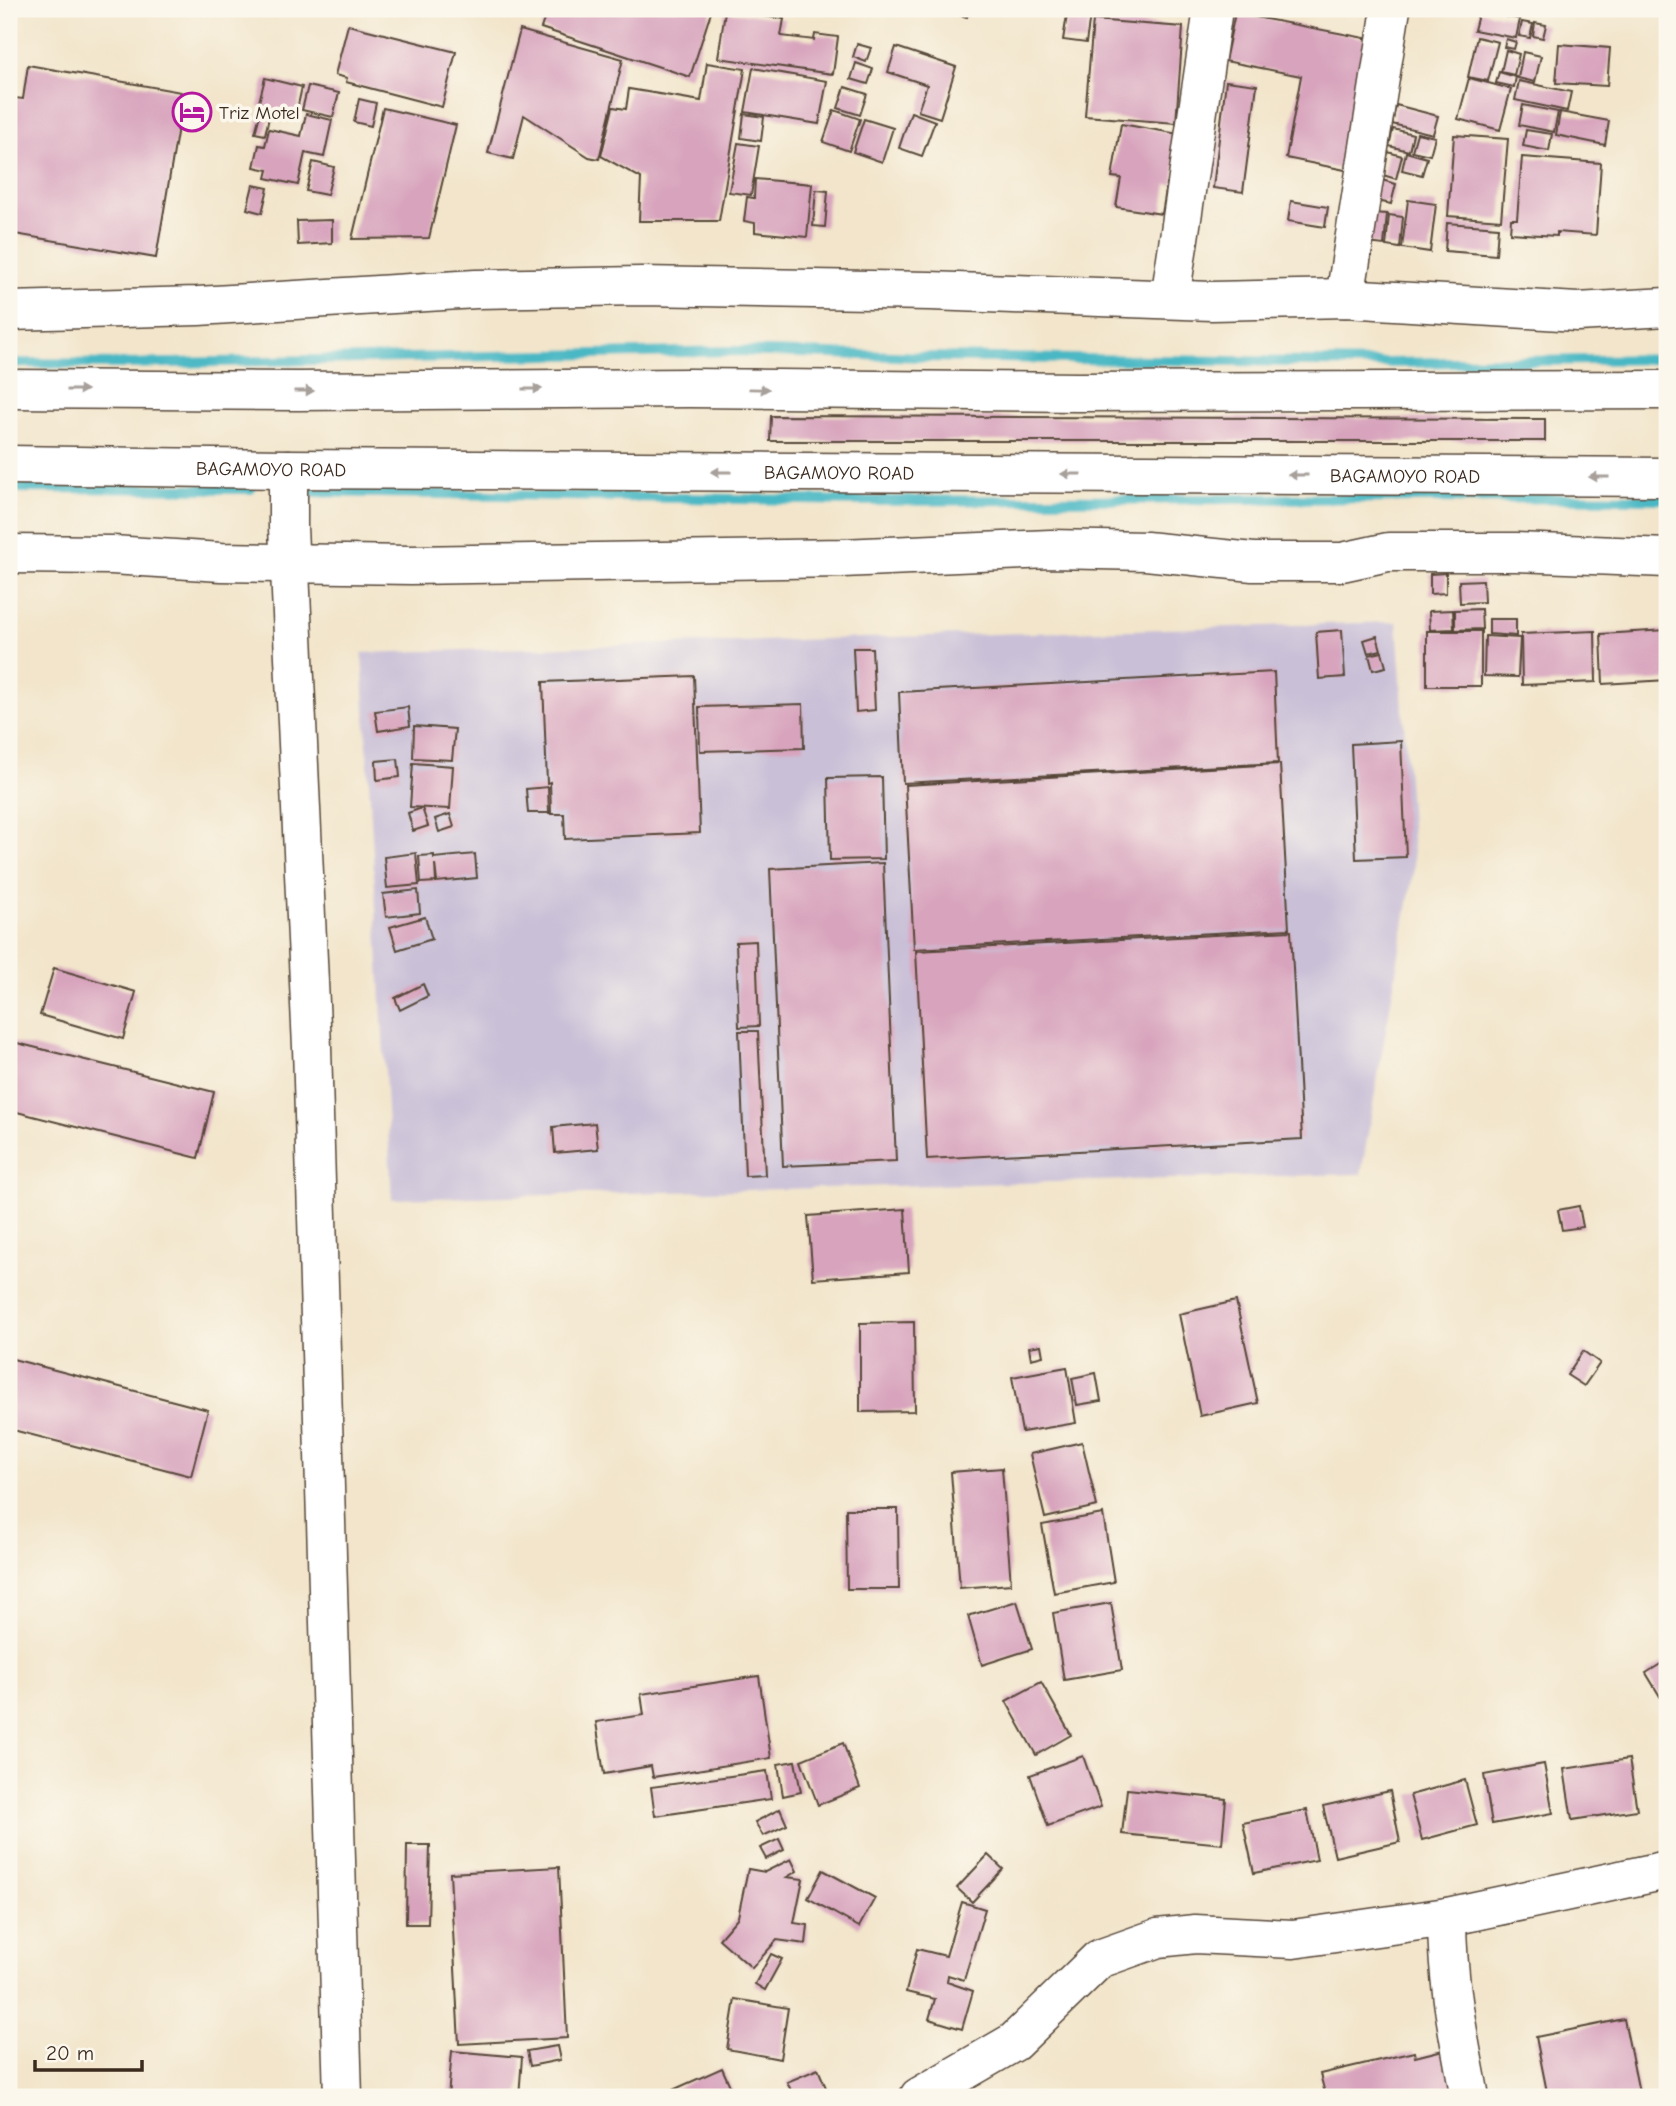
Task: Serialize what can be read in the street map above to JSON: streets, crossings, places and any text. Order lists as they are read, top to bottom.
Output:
{
  "streets": {
    "main road": ["BAGAMOYO ROAD"]
  },
  "places": {
    "hotel": ["Triz Motel"]
  },
  "scale_bar": "20 m"
}
